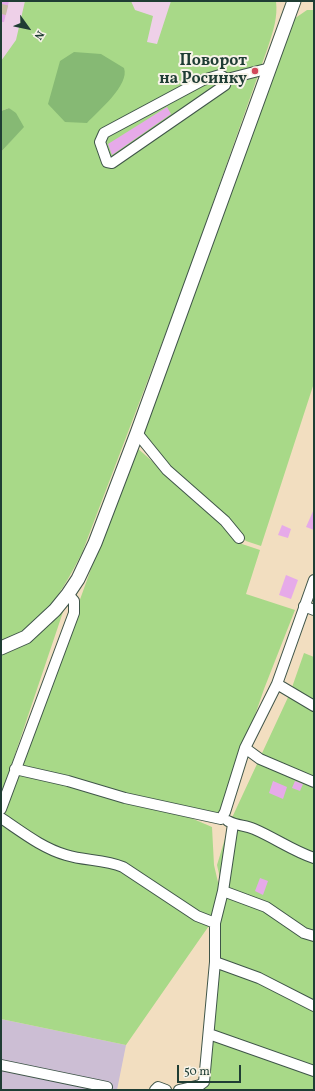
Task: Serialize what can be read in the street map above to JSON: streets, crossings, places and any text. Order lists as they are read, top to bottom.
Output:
{
  "places": ["Поворот на Росинку"],
  "scale_bar": "50 m",
  "north": "bottom right"
}
